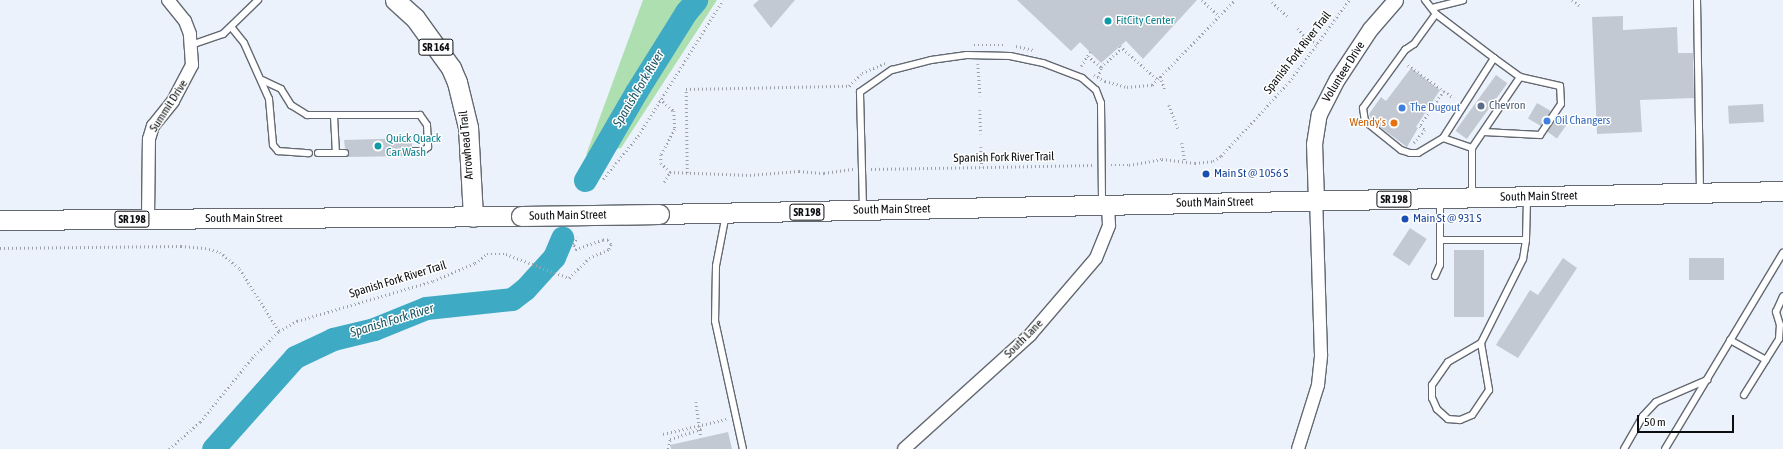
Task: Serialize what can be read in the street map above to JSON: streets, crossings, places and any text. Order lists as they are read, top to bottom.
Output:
{
  "streets": {
    "main road": [
      "SR 164",
      "Arrowhead Trail",
      "South Main Street",
      "SR 198"
    ],
    "street": ["Volunteer Drive", "Summit Drive", "South Lane"],
    "path": ["Spanish Fork River Trail"]
  },
  "crossings": [
    ["Volunteer Drive", "South Main Street"],
    ["Summit Drive", "South Main Street"],
    ["Arrowhead Trail", "South Main Street"],
    ["South Main Street", "South Lane"]
  ],
  "water": ["Spanish Fork River"],
  "places": [
    "FitCity Center",
    "Chevron",
    "The Dugout",
    "Oil Changers",
    "Wendy's",
    "Quick Quack Car Wash",
    "Main St @ 1056 S",
    "Main St @ 931 S"
  ],
  "scale_bar": "50 m"
}
